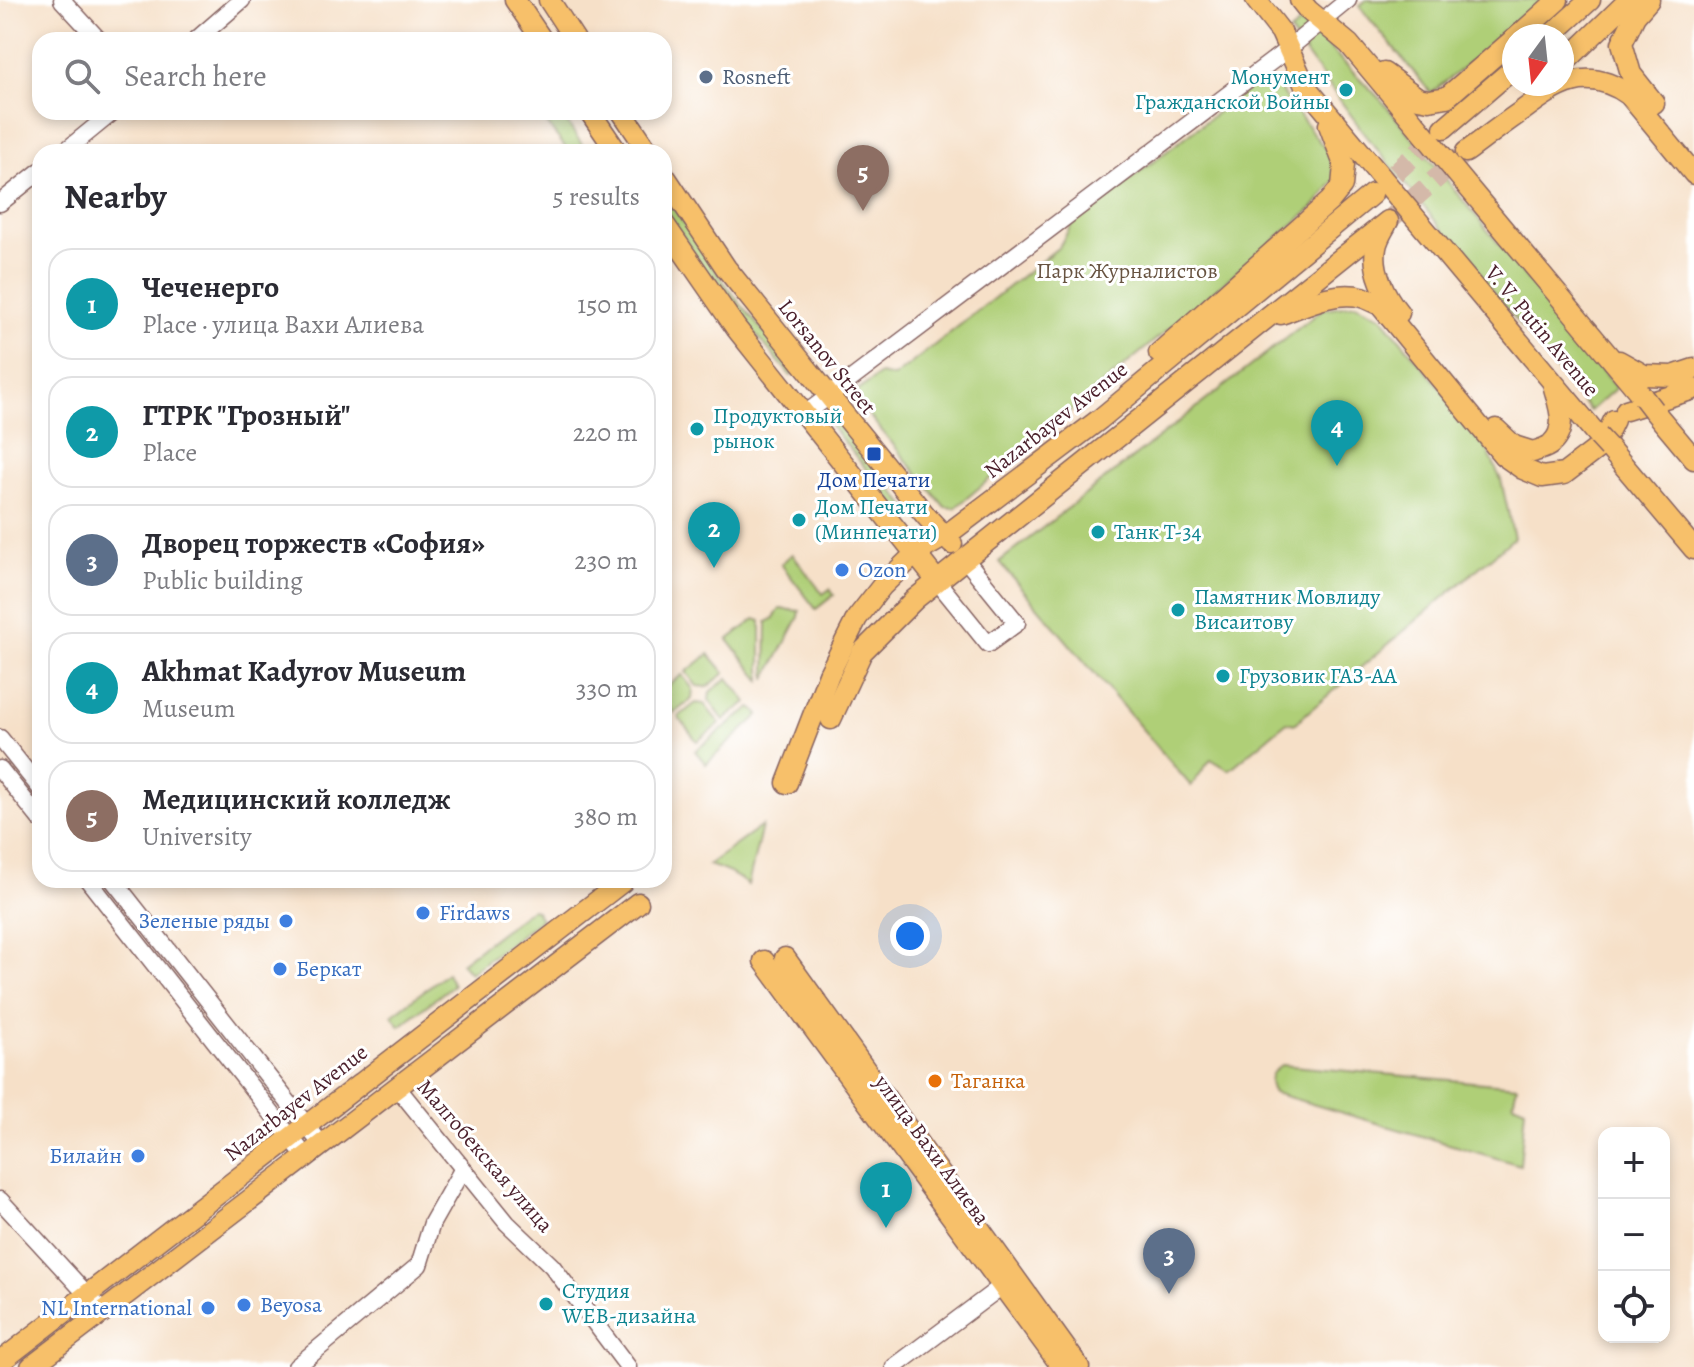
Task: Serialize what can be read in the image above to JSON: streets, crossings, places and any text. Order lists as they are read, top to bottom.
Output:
{
  "streets": {
    "main road": [
      "V. V. Putin Avenue",
      "Lorsanov Street",
      "Nazarbayev Avenue",
      "улица Вахи Алиева"
    ],
    "street": ["Малгобекская улица"]
  },
  "crossings": [
    ["Lorsanov Street", "Nazarbayev Avenue"]
  ],
  "parks": ["Парк Журналистов"],
  "places": {
    "other": [
      "Rosneft",
      "Монумент Гражданской Войны",
      "Продуктовый рынок",
      "Дом Печати (Минпечати)",
      "Танк Т-34",
      "Ozon",
      "Памятник Мовлиду Висаитову",
      "Грузовик ГАЗ-АА",
      "Firdaws",
      "Зеленые ряды",
      "Беркат",
      "Таганка",
      "Билайн",
      "Студия WEB-дизайна",
      "Beyosa",
      "NL International"
    ],
    "transit": ["Дом Печати"]
  },
  "north": "bottom",
  "page": {
    "search": "Search here",
    "heading": ["Nearby", "5 results"],
    "pins": [
      "5",
      "4",
      "2",
      "1",
      "3"
    ],
    "list": [
      {
        "mark": "1",
        "name": "Чеченерго",
        "note": "Place · улица Вахи Алиева",
        "value": "150 m"
      },
      {
        "mark": "2",
        "name": "ГТРК \"Грозный\"",
        "note": "Place",
        "value": "220 m"
      },
      {
        "mark": "3",
        "name": "Дворец торжеств «София»",
        "note": "Public building",
        "value": "230 m"
      },
      {
        "mark": "4",
        "name": "Akhmat Kadyrov Museum",
        "note": "Museum",
        "value": "330 m"
      },
      {
        "mark": "5",
        "name": "Медицинский колледж",
        "note": "University",
        "value": "380 m"
      }
    ],
    "map_buttons": ["+", "−"]
  }
}
